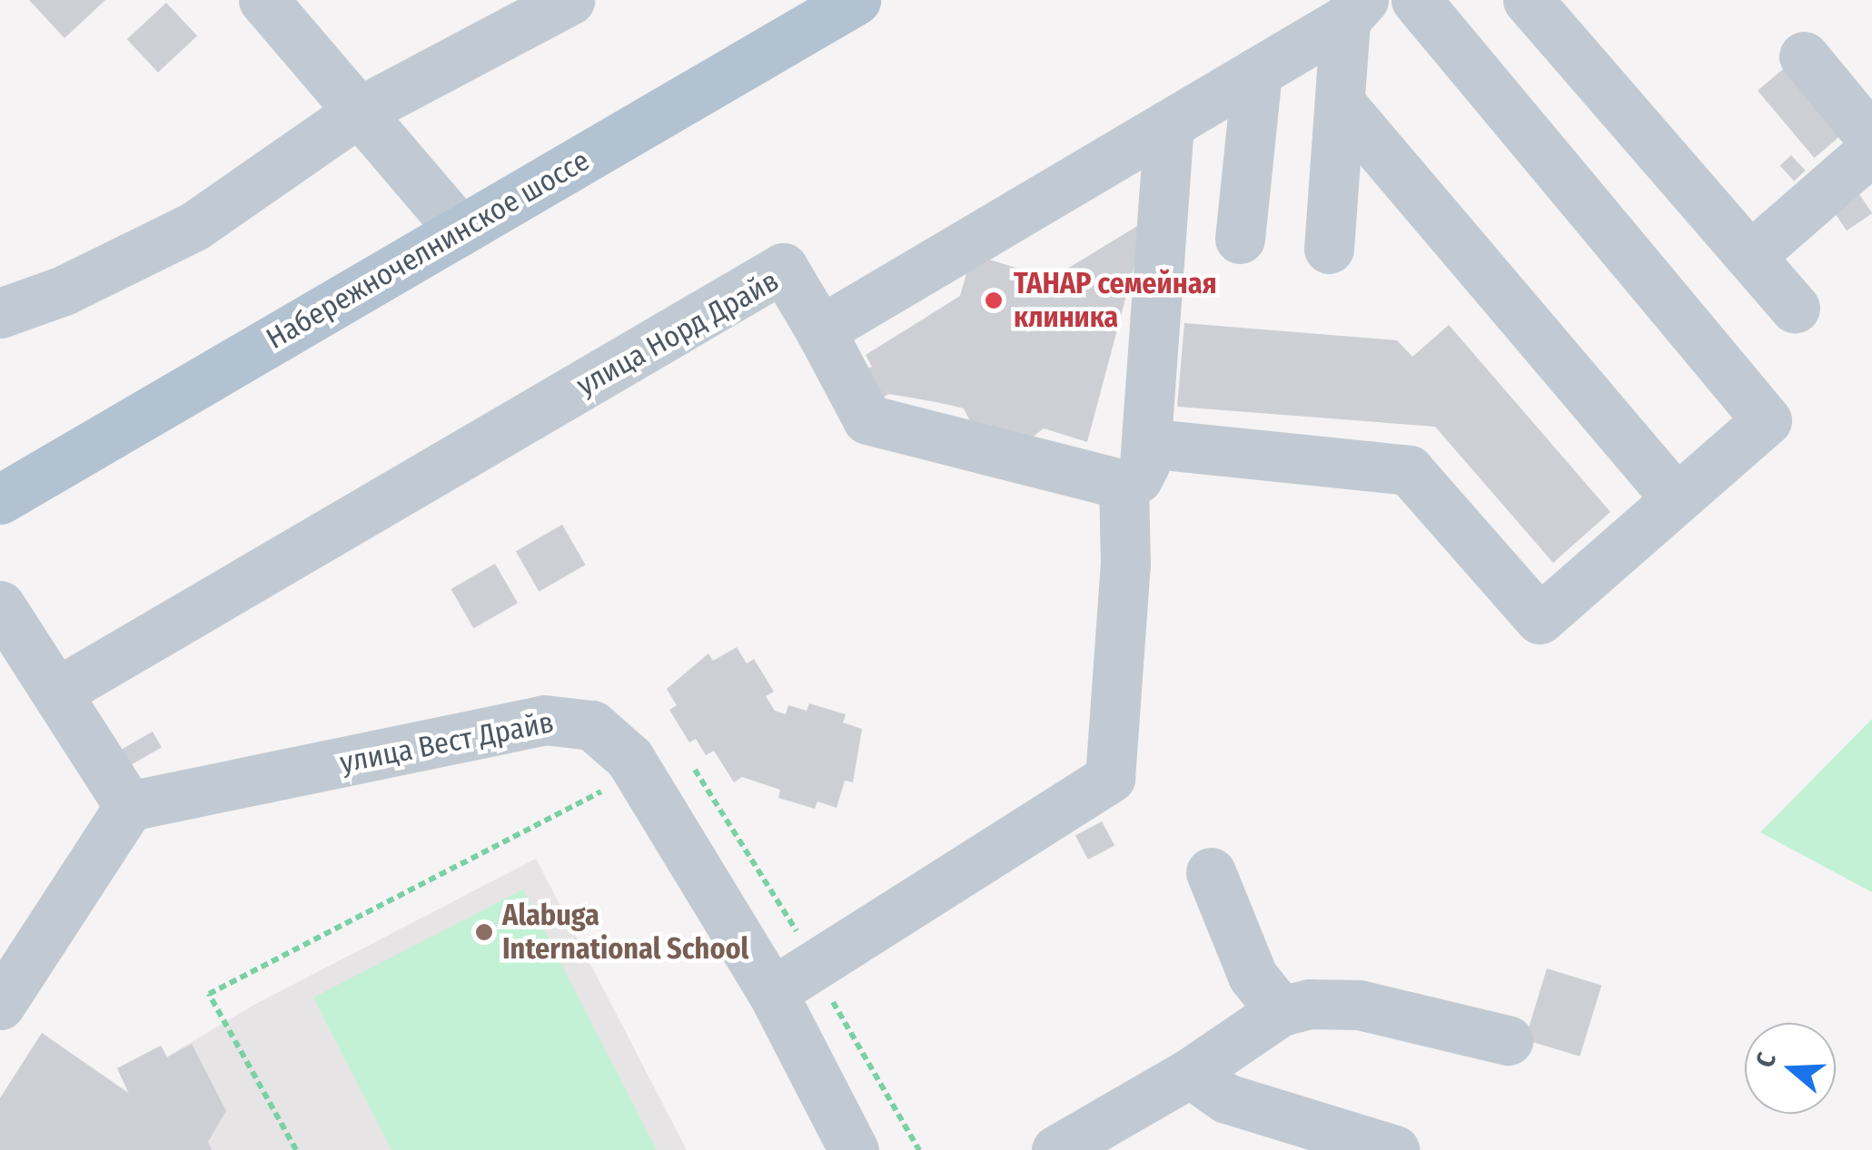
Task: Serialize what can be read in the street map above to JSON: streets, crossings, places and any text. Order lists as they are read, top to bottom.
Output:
{
  "streets": {
    "main road": ["Набережночелнинское шоссе"],
    "street": ["улица Норд Драйв", "улица Вест Драйв"]
  },
  "places": ["ТАНАР семейная клиника", "Alabuga International School"],
  "north": "left"
}
